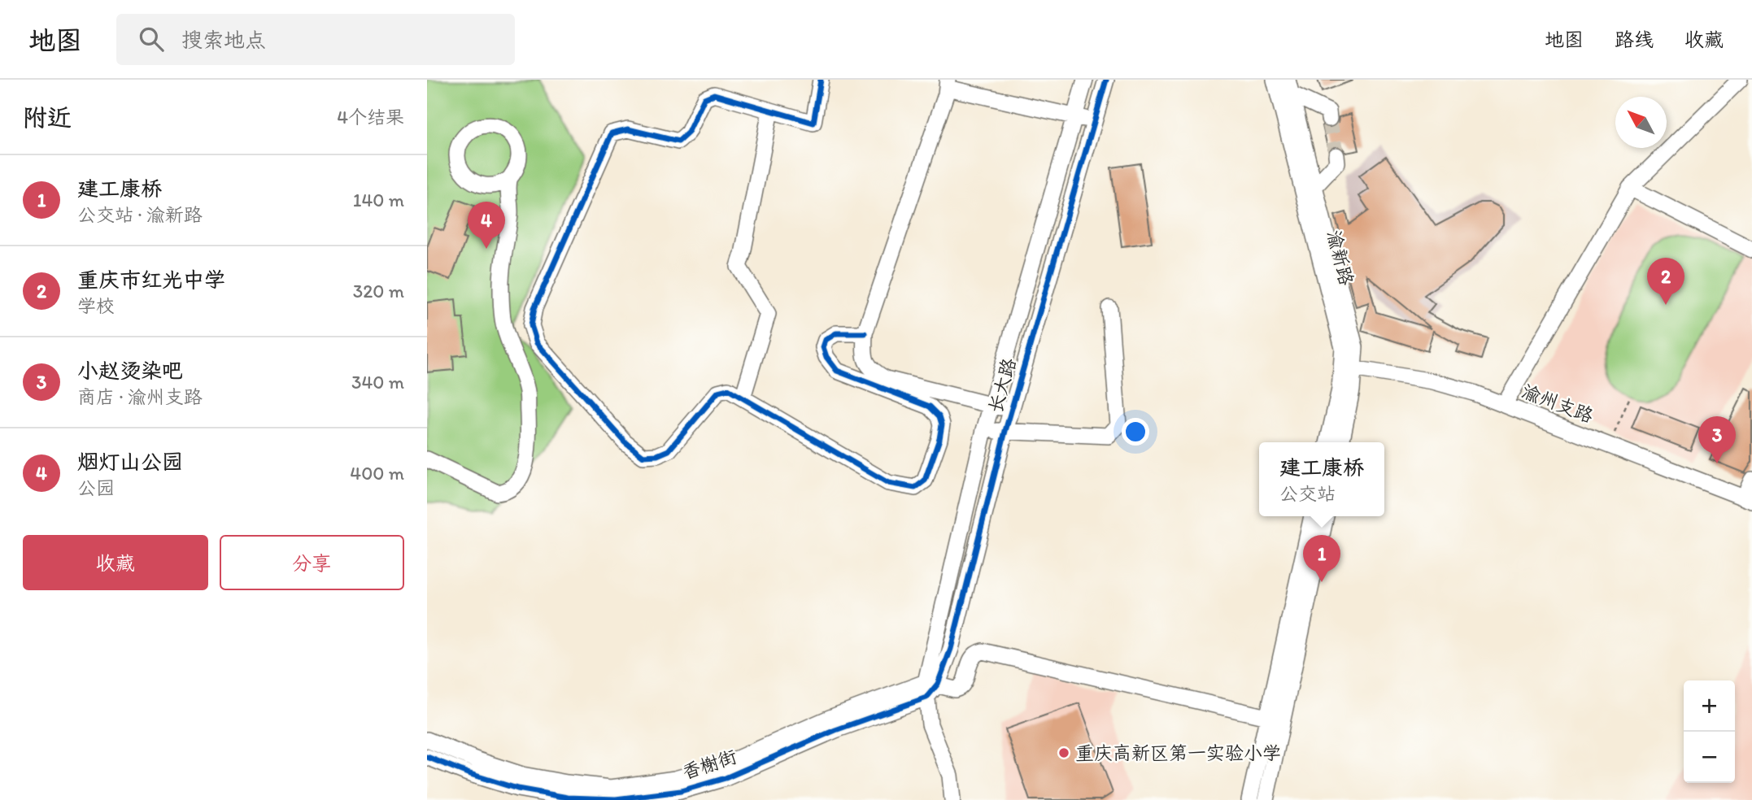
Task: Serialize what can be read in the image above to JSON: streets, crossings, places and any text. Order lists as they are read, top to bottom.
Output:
{
  "streets": {
    "street": [
      "渝新路",
      "长大路",
      "渝州支路",
      "香榭街"
    ]
  },
  "crossings": [
    ["渝新路", "渝州支路"],
    ["长大路", "香榭街"]
  ],
  "places": ["重庆高新区第一实验小学"],
  "north": "top left",
  "page": {
    "header": "地图",
    "search": "搜索地点",
    "nav": ["地图", "路线", "收藏"],
    "heading": ["附近", "4个结果"],
    "list": [
      {
        "mark": "1",
        "name": "建工康桥",
        "note": "公交站 · 渝新路",
        "value": "140 m"
      },
      {
        "mark": "2",
        "name": "重庆市红光中学",
        "note": "学校",
        "value": "320 m"
      },
      {
        "mark": "3",
        "name": "小赵烫染吧",
        "note": "商店 · 渝州支路",
        "value": "340 m"
      },
      {
        "mark": "4",
        "name": "烟灯山公园",
        "note": "公园",
        "value": "400 m"
      }
    ],
    "pins": [
      "4",
      "2",
      "3",
      "1"
    ],
    "popup": ["建工康桥", "公交站"],
    "buttons": ["收藏", "分享"],
    "map_buttons": ["+", "−"]
  }
}
